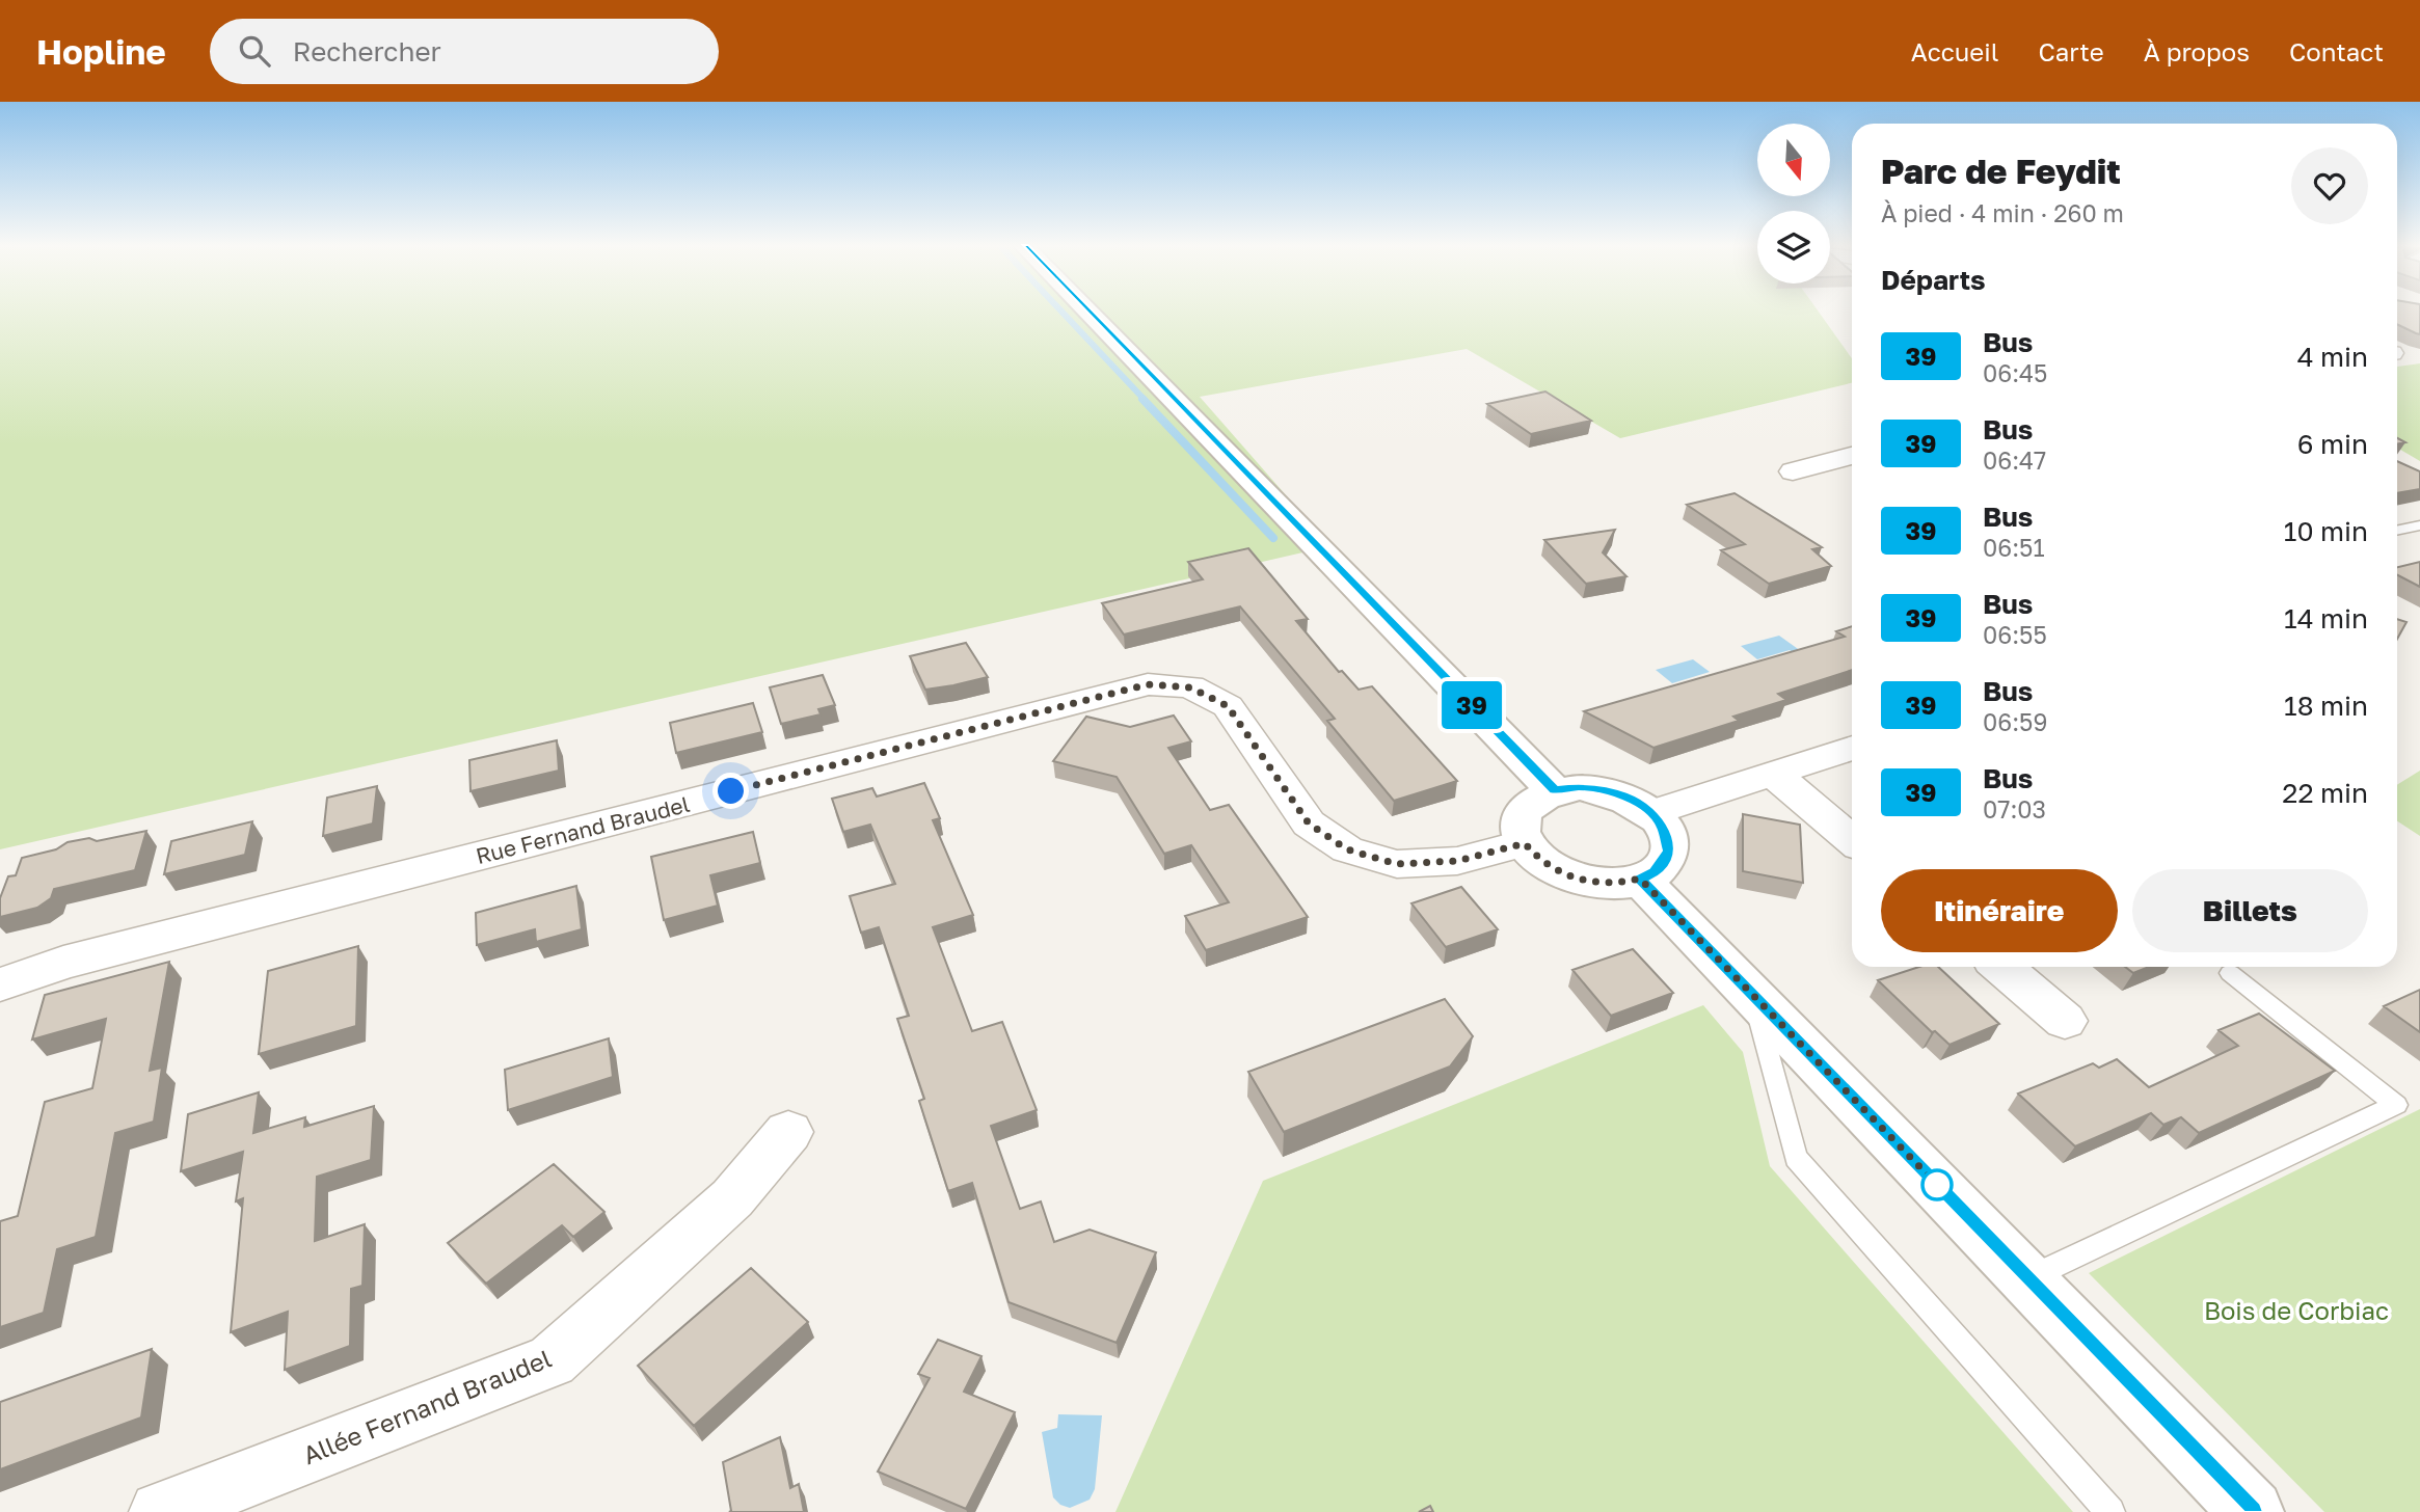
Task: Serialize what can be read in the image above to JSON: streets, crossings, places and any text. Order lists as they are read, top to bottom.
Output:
{
  "streets": {
    "street": ["Rue Fernand Braudel", "Allée Fernand Braudel"]
  },
  "parks": ["Bois de Corbiac"],
  "lines": ["bus line 39"],
  "north": "bottom",
  "page": {
    "header": "Hopline",
    "search": "Rechercher",
    "nav": [
      "Accueil",
      "Carte",
      "À propos",
      "Contact"
    ],
    "on_map": "39",
    "heading": [
      ["Parc de Feydit", "À pied · 4 min · 260 m"],
      "Départs"
    ],
    "list": [
      {
        "mark": "39",
        "name": "Bus",
        "note": "06:45",
        "value": "4 min"
      },
      {
        "mark": "39",
        "name": "Bus",
        "note": "06:47",
        "value": "6 min"
      },
      {
        "mark": "39",
        "name": "Bus",
        "note": "06:51",
        "value": "10 min"
      },
      {
        "mark": "39",
        "name": "Bus",
        "note": "06:55",
        "value": "14 min"
      },
      {
        "mark": "39",
        "name": "Bus",
        "note": "06:59",
        "value": "18 min"
      },
      {
        "mark": "39",
        "name": "Bus",
        "note": "07:03",
        "value": "22 min"
      }
    ],
    "buttons": ["Itinéraire", "Billets"]
  }
}
